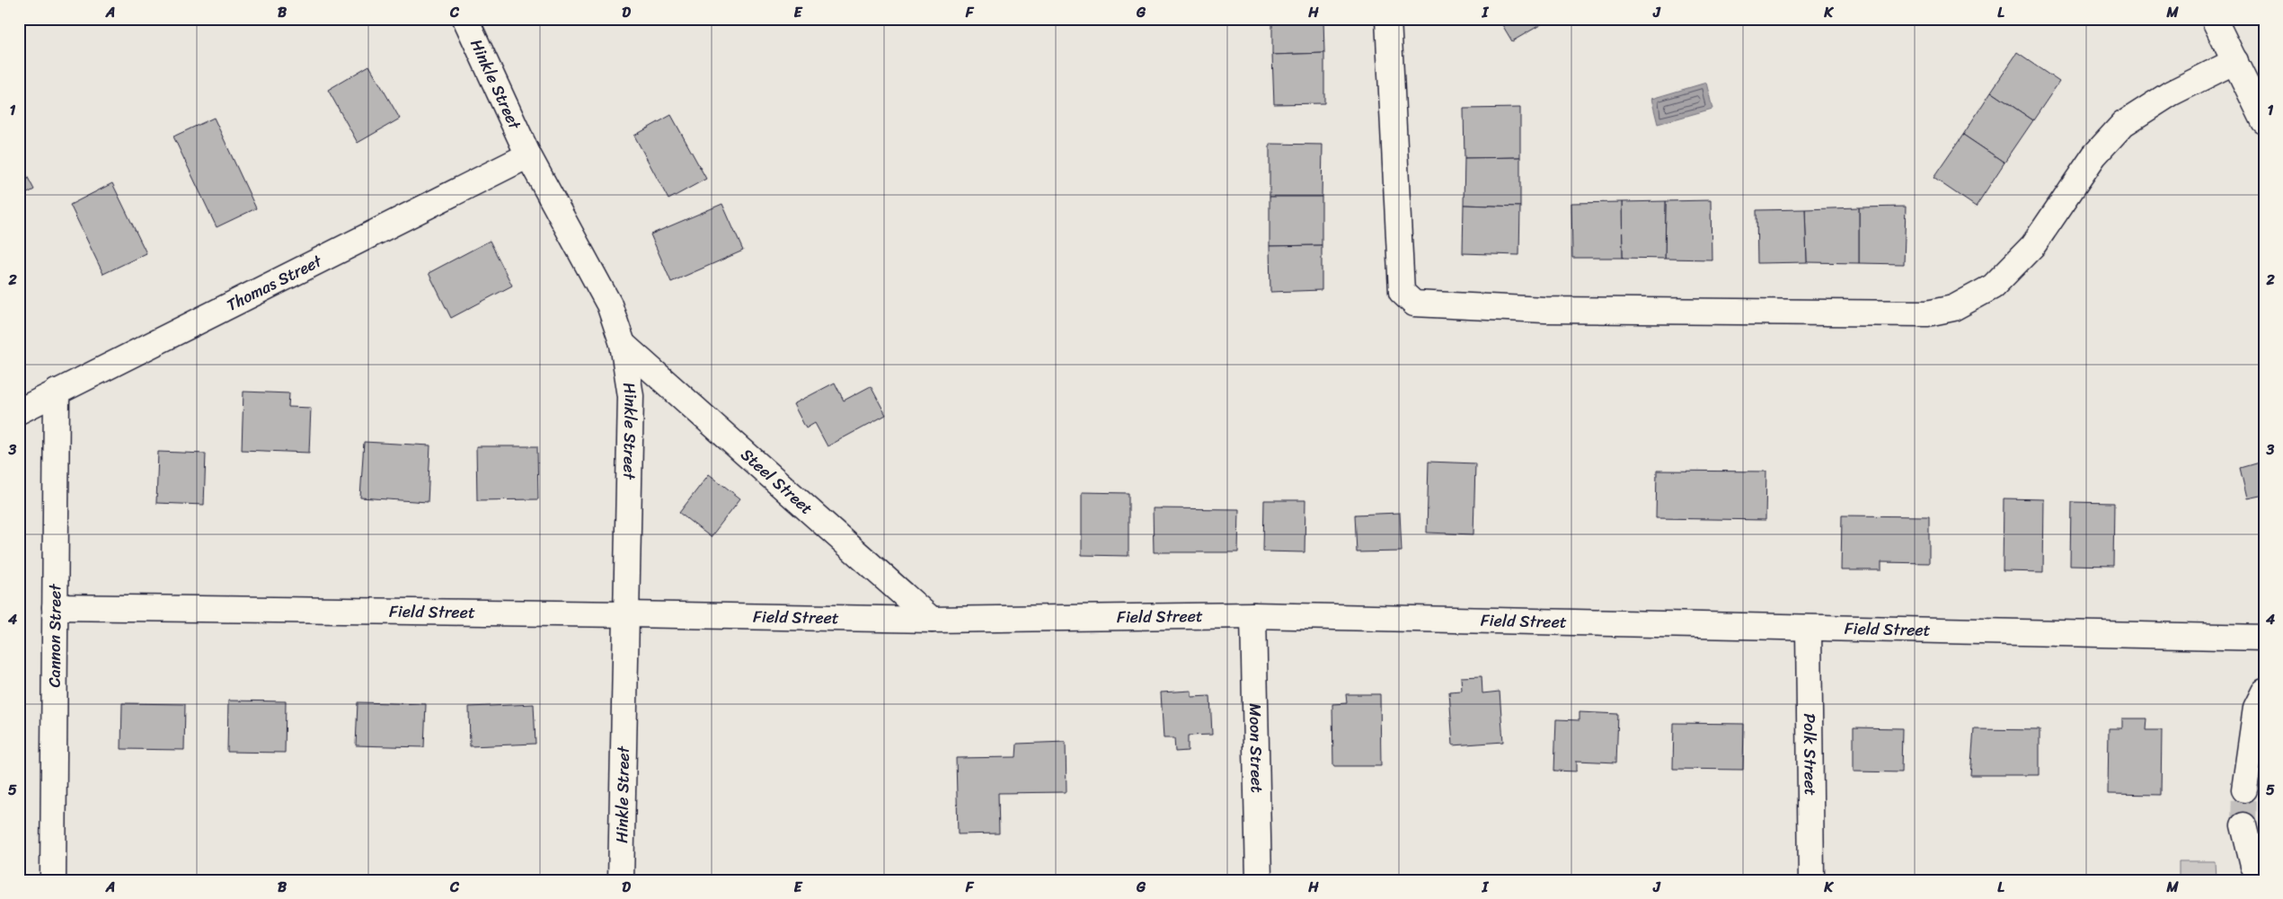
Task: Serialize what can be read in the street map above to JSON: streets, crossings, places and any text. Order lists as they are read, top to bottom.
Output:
{
  "streets": {
    "street": [
      "Hinkle Street",
      "Thomas Street",
      "Steel Street",
      "Field Street",
      "Cannon Street",
      "Moon Street",
      "Polk Street"
    ]
  },
  "crossings": [
    ["Hinkle Street", "Thomas Street"],
    ["Hinkle Street", "Steel Street"],
    ["Hinkle Street", "Field Street"],
    ["Thomas Street", "Cannon Street"],
    ["Steel Street", "Field Street"],
    ["Field Street", "Cannon Street"],
    ["Field Street", "Moon Street"],
    ["Field Street", "Polk Street"]
  ],
  "grid": {
    "columns": [
      "A",
      "B",
      "C",
      "D",
      "E",
      "F",
      "G",
      "H",
      "I",
      "J",
      "K",
      "L",
      "M"
    ],
    "rows": [
      "1",
      "2",
      "3",
      "4",
      "5"
    ]
  }
}
